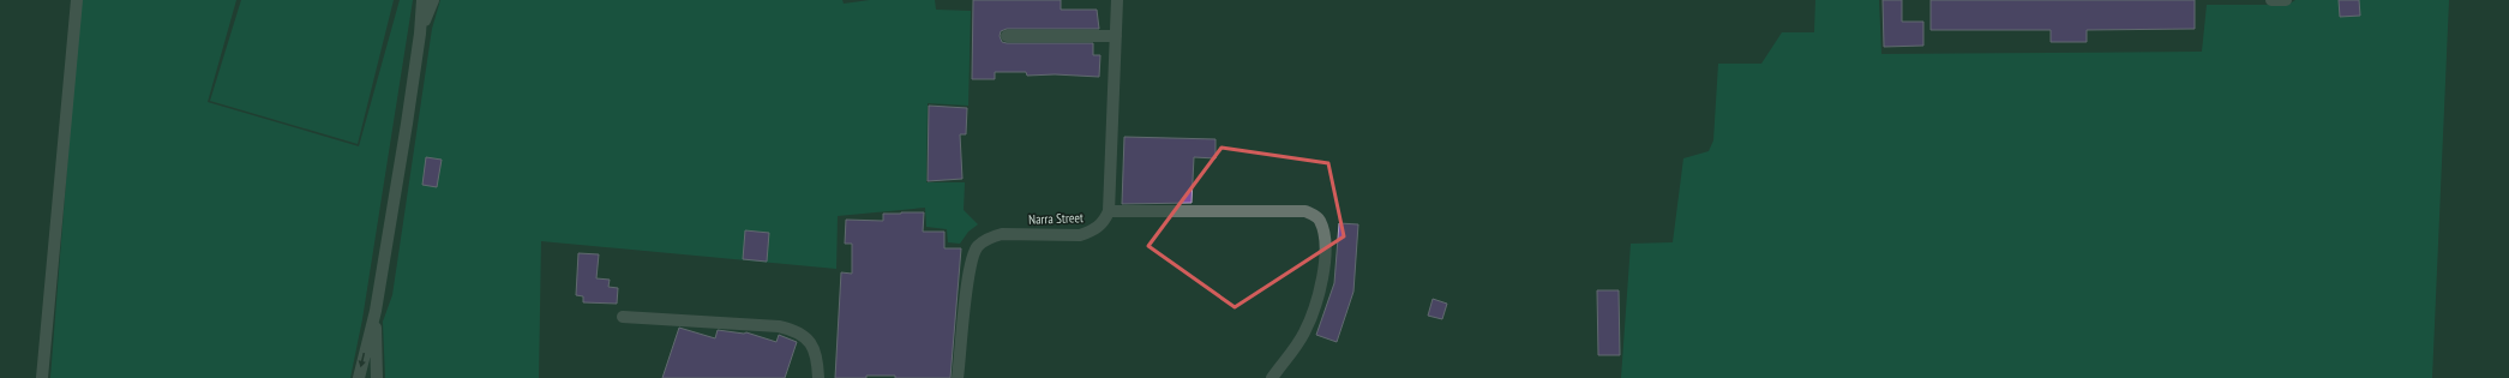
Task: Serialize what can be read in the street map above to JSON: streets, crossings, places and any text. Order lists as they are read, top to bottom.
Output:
{
  "streets": {
    "street": ["Narra Street"]
  }
}
